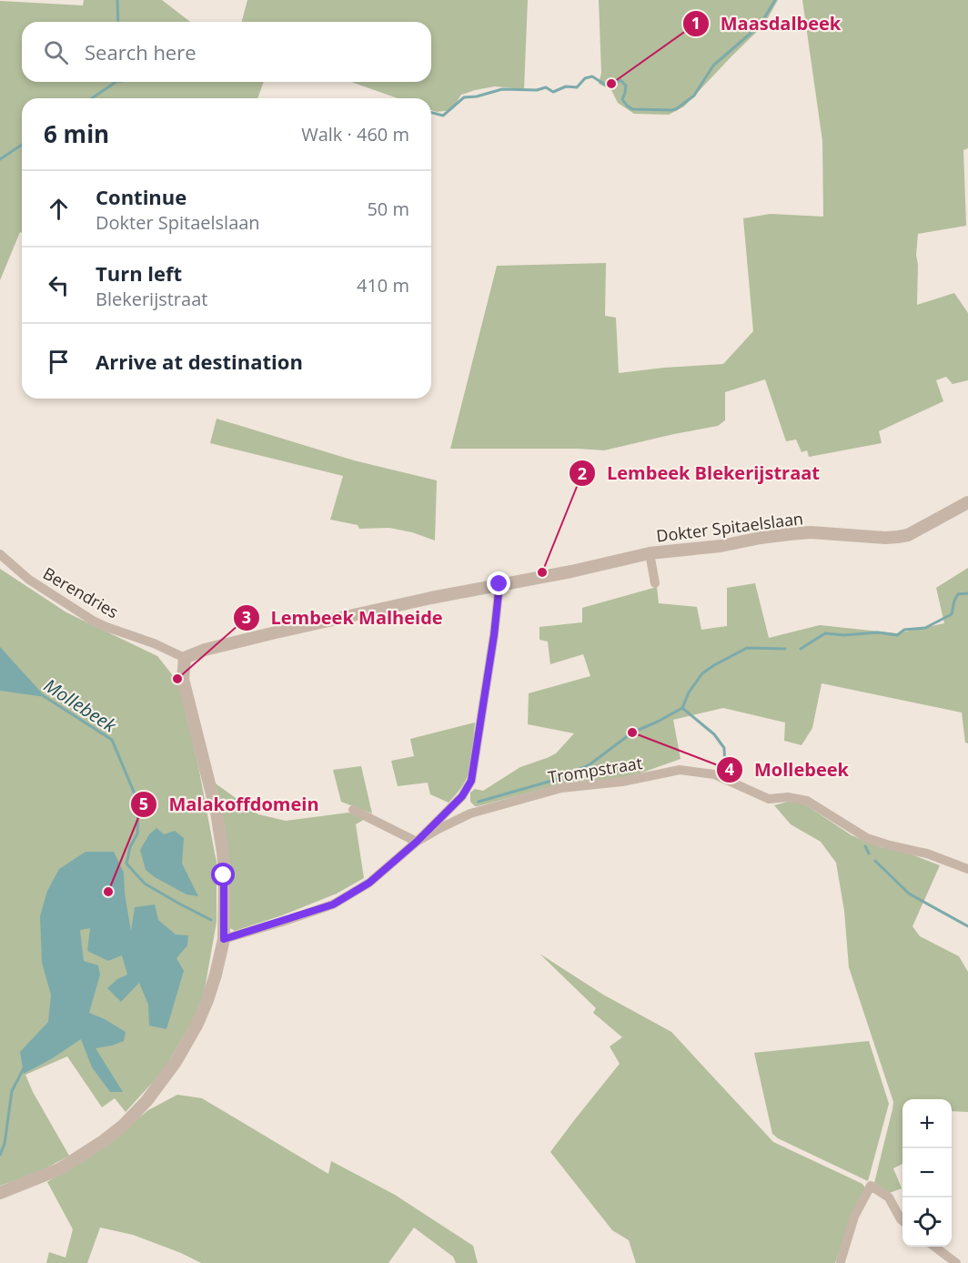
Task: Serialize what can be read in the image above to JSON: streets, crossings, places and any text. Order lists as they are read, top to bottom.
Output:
{
  "streets": {
    "street": ["Dokter Spitaelslaan", "Berendries", "Trompstraat"]
  },
  "crossings": [
    ["Dokter Spitaelslaan", "Berendries"]
  ],
  "water": ["Mollebeek"],
  "places": [
    "Maasdalbeek",
    "Lembeek Blekerijstraat",
    "Lembeek Malheide",
    "Mollebeek",
    "Malakoffdomein"
  ],
  "page": {
    "search": "Search here",
    "heading": ["6 min", "Walk · 460 m"],
    "list": [
      ["Continue", "Dokter Spitaelslaan", "50 m"],
      ["Turn left", "Blekerijstraat", "410 m"],
      "Arrive at destination"
    ],
    "map_buttons": ["+", "−"]
  }
}
